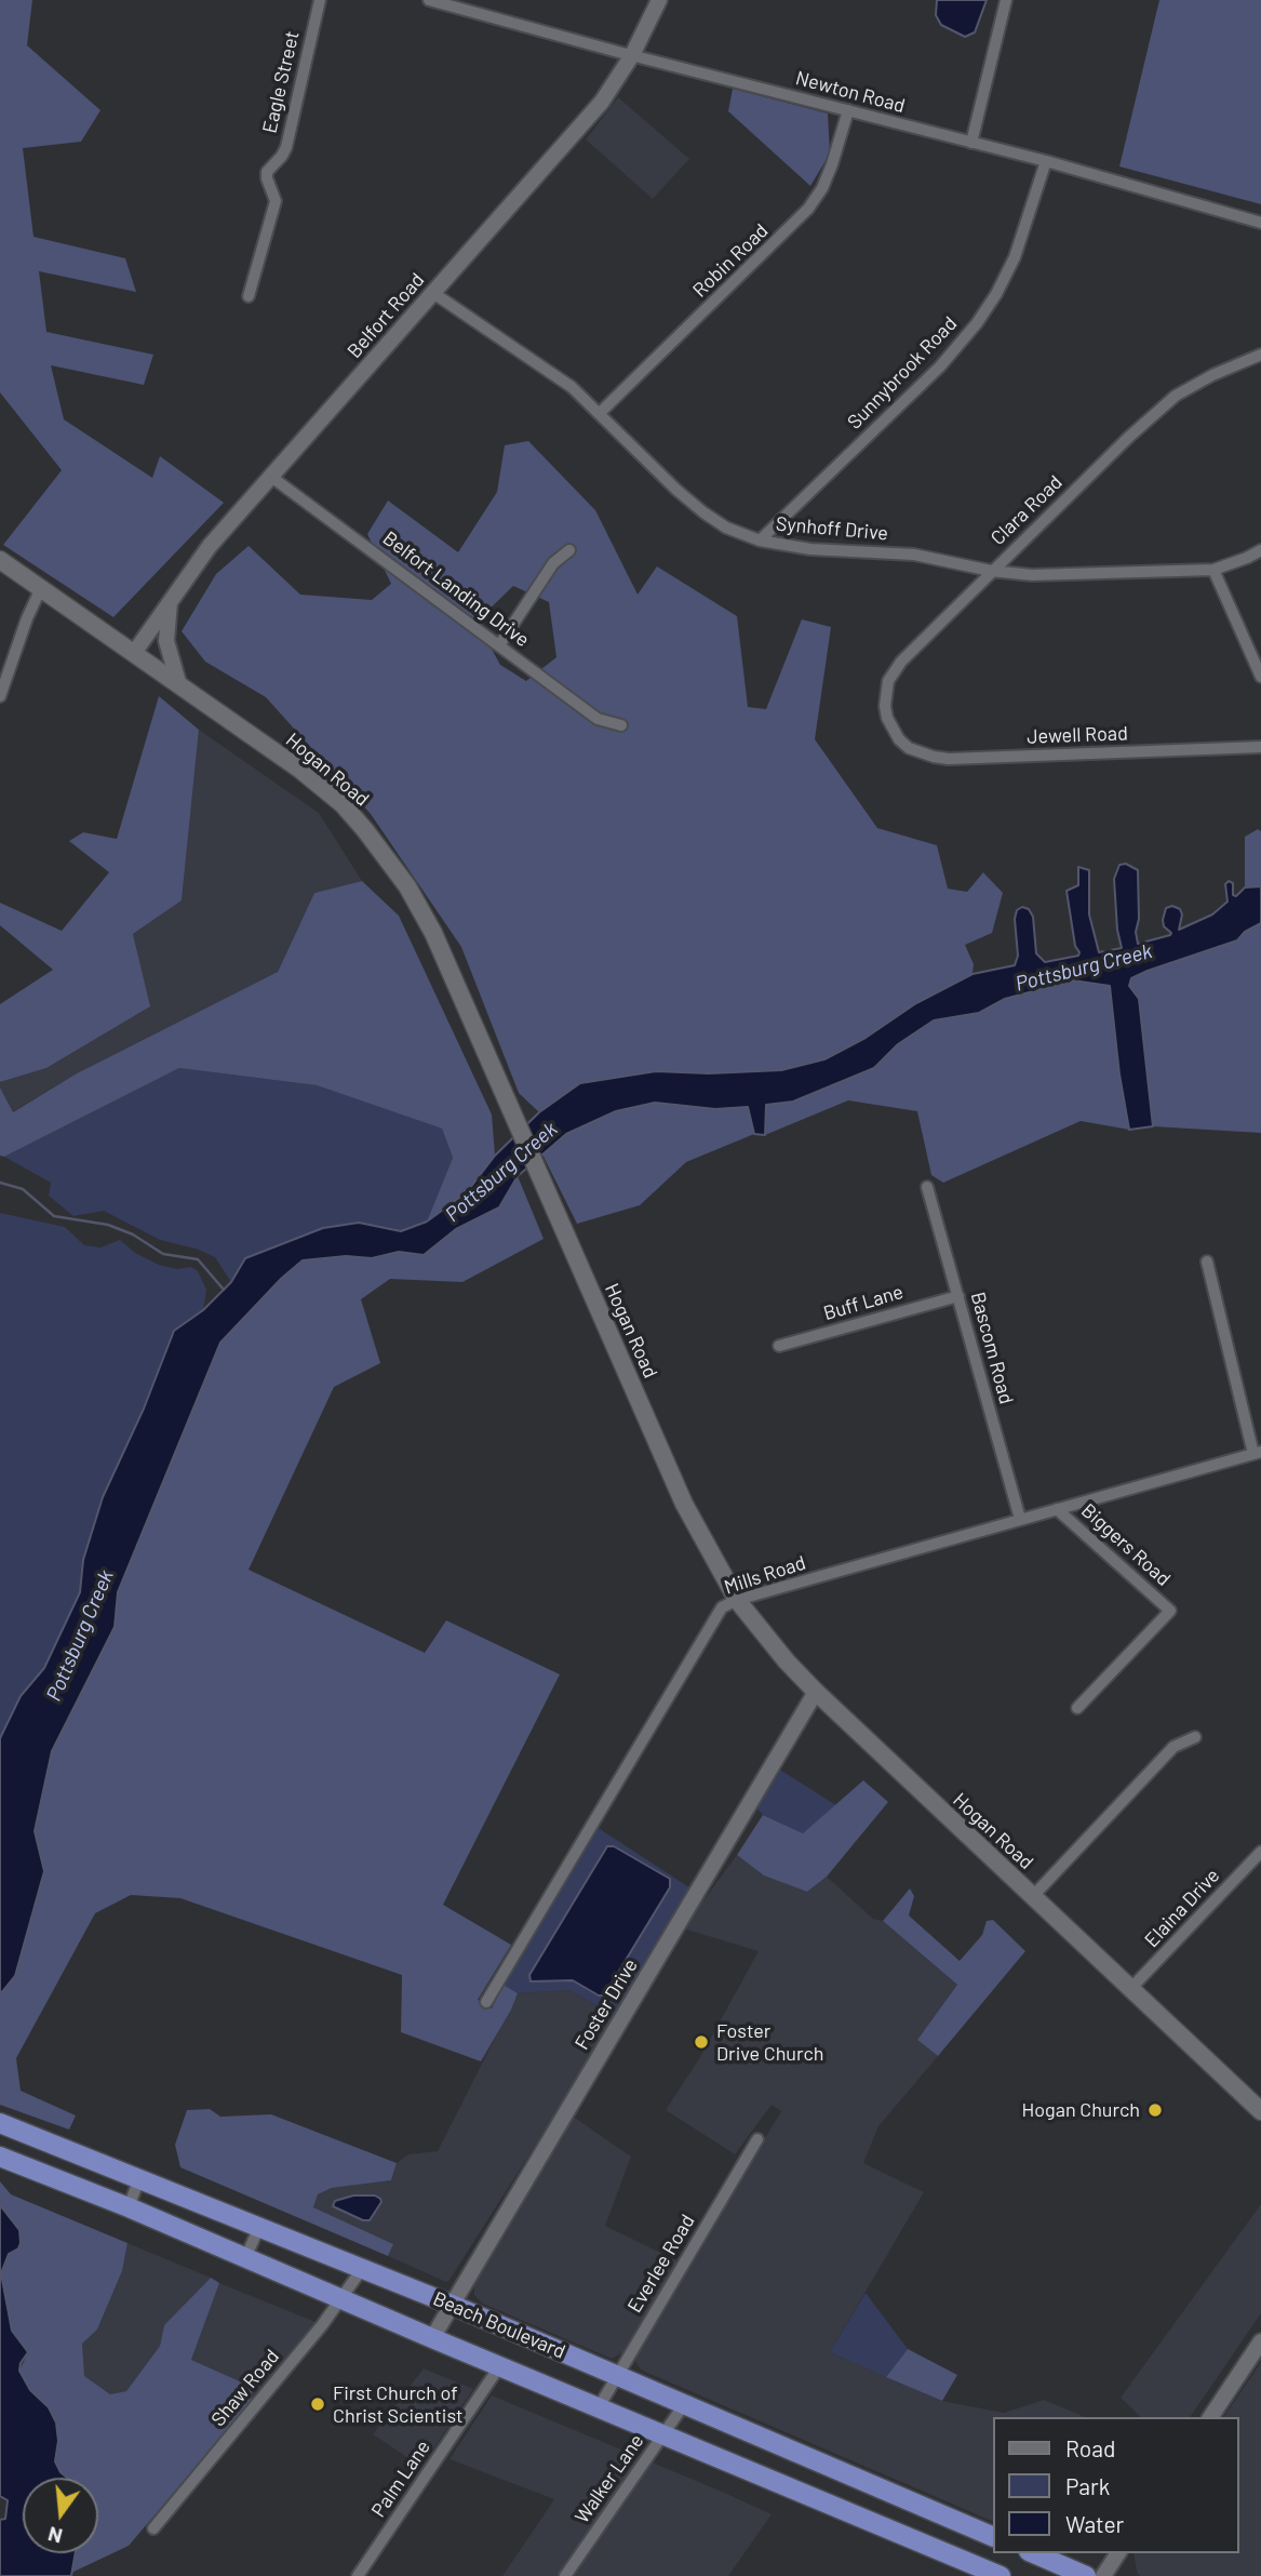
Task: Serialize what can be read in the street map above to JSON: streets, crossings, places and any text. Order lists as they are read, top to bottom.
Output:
{
  "streets": {
    "highway": ["Beach Boulevard"],
    "main road": ["Hogan Road"],
    "street": [
      "Eagle Street",
      "Newton Road",
      "Robin Road",
      "Belfort Road",
      "Sunnybrook Road",
      "Clara Road",
      "Synhoff Drive",
      "Belfort Landing Drive",
      "Jewell Road",
      "Buff Lane",
      "Bascom Road",
      "Biggers Road",
      "Mills Road",
      "Elaina Drive",
      "Foster Drive",
      "Everlee Road",
      "Shaw Road",
      "Palm Lane",
      "Walker Lane"
    ]
  },
  "crossings": [
    ["Newton Road", "Robin Road"],
    ["Newton Road", "Belfort Road"],
    ["Newton Road", "Sunnybrook Road"],
    ["Robin Road", "Synhoff Drive"],
    ["Belfort Road", "Synhoff Drive"],
    ["Belfort Road", "Belfort Landing Drive"],
    ["Belfort Road", "Hogan Road"],
    ["Sunnybrook Road", "Synhoff Drive"],
    ["Clara Road", "Synhoff Drive"],
    ["Clara Road", "Jewell Road"],
    ["Hogan Road", "Mills Road"],
    ["Hogan Road", "Elaina Drive"],
    ["Hogan Road", "Foster Drive"],
    ["Buff Lane", "Bascom Road"],
    ["Bascom Road", "Mills Road"],
    ["Biggers Road", "Mills Road"],
    ["Foster Drive", "Beach Boulevard"],
    ["Everlee Road", "Beach Boulevard"],
    ["Beach Boulevard", "Shaw Road"],
    ["Beach Boulevard", "Walker Lane"]
  ],
  "water": ["Pottsburg Creek"],
  "places": ["Foster Drive Church", "Hogan Church", "First Church of Christ Scientist"],
  "legend": ["Road", "Park", "Water"],
  "north": "bottom"
}
